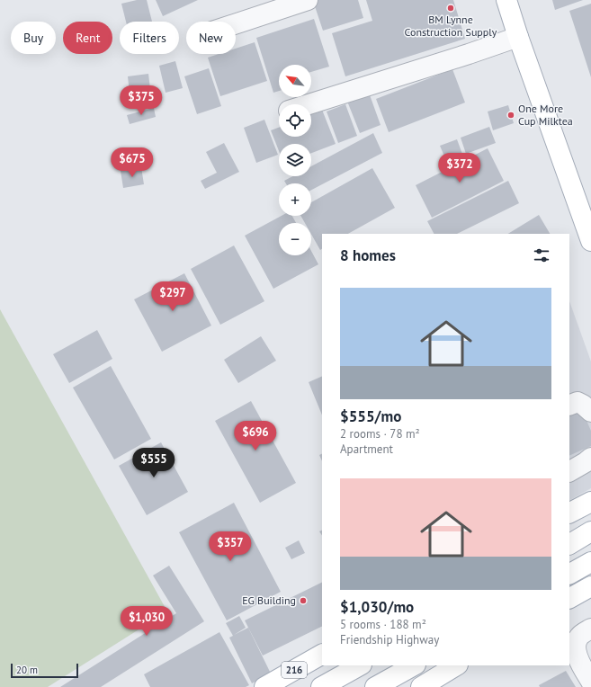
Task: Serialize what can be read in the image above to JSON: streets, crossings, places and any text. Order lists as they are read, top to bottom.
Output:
{
  "streets": {
    "main road": ["216"]
  },
  "places": ["BM Lynne Construction Supply", "One More Cup Milktea", "EG Building"],
  "scale_bar": "20 m",
  "north": "top left",
  "page": {
    "chip": [
      "Buy",
      "Rent",
      "Filters",
      "New"
    ],
    "map_buttons": ["+", "−"],
    "price": [
      "$375",
      "$675",
      "$372",
      "$297",
      "$696",
      "$555",
      "$357",
      "$1,030"
    ],
    "heading": "8 homes",
    "list": [
      {
        "name": "$555/mo",
        "note": "2 rooms · 78 m² · Apartment"
      },
      {
        "name": "$1,030/mo",
        "note": "5 rooms · 188 m² · Friendship Highway"
      }
    ],
    "scale": "20 m"
  }
}
